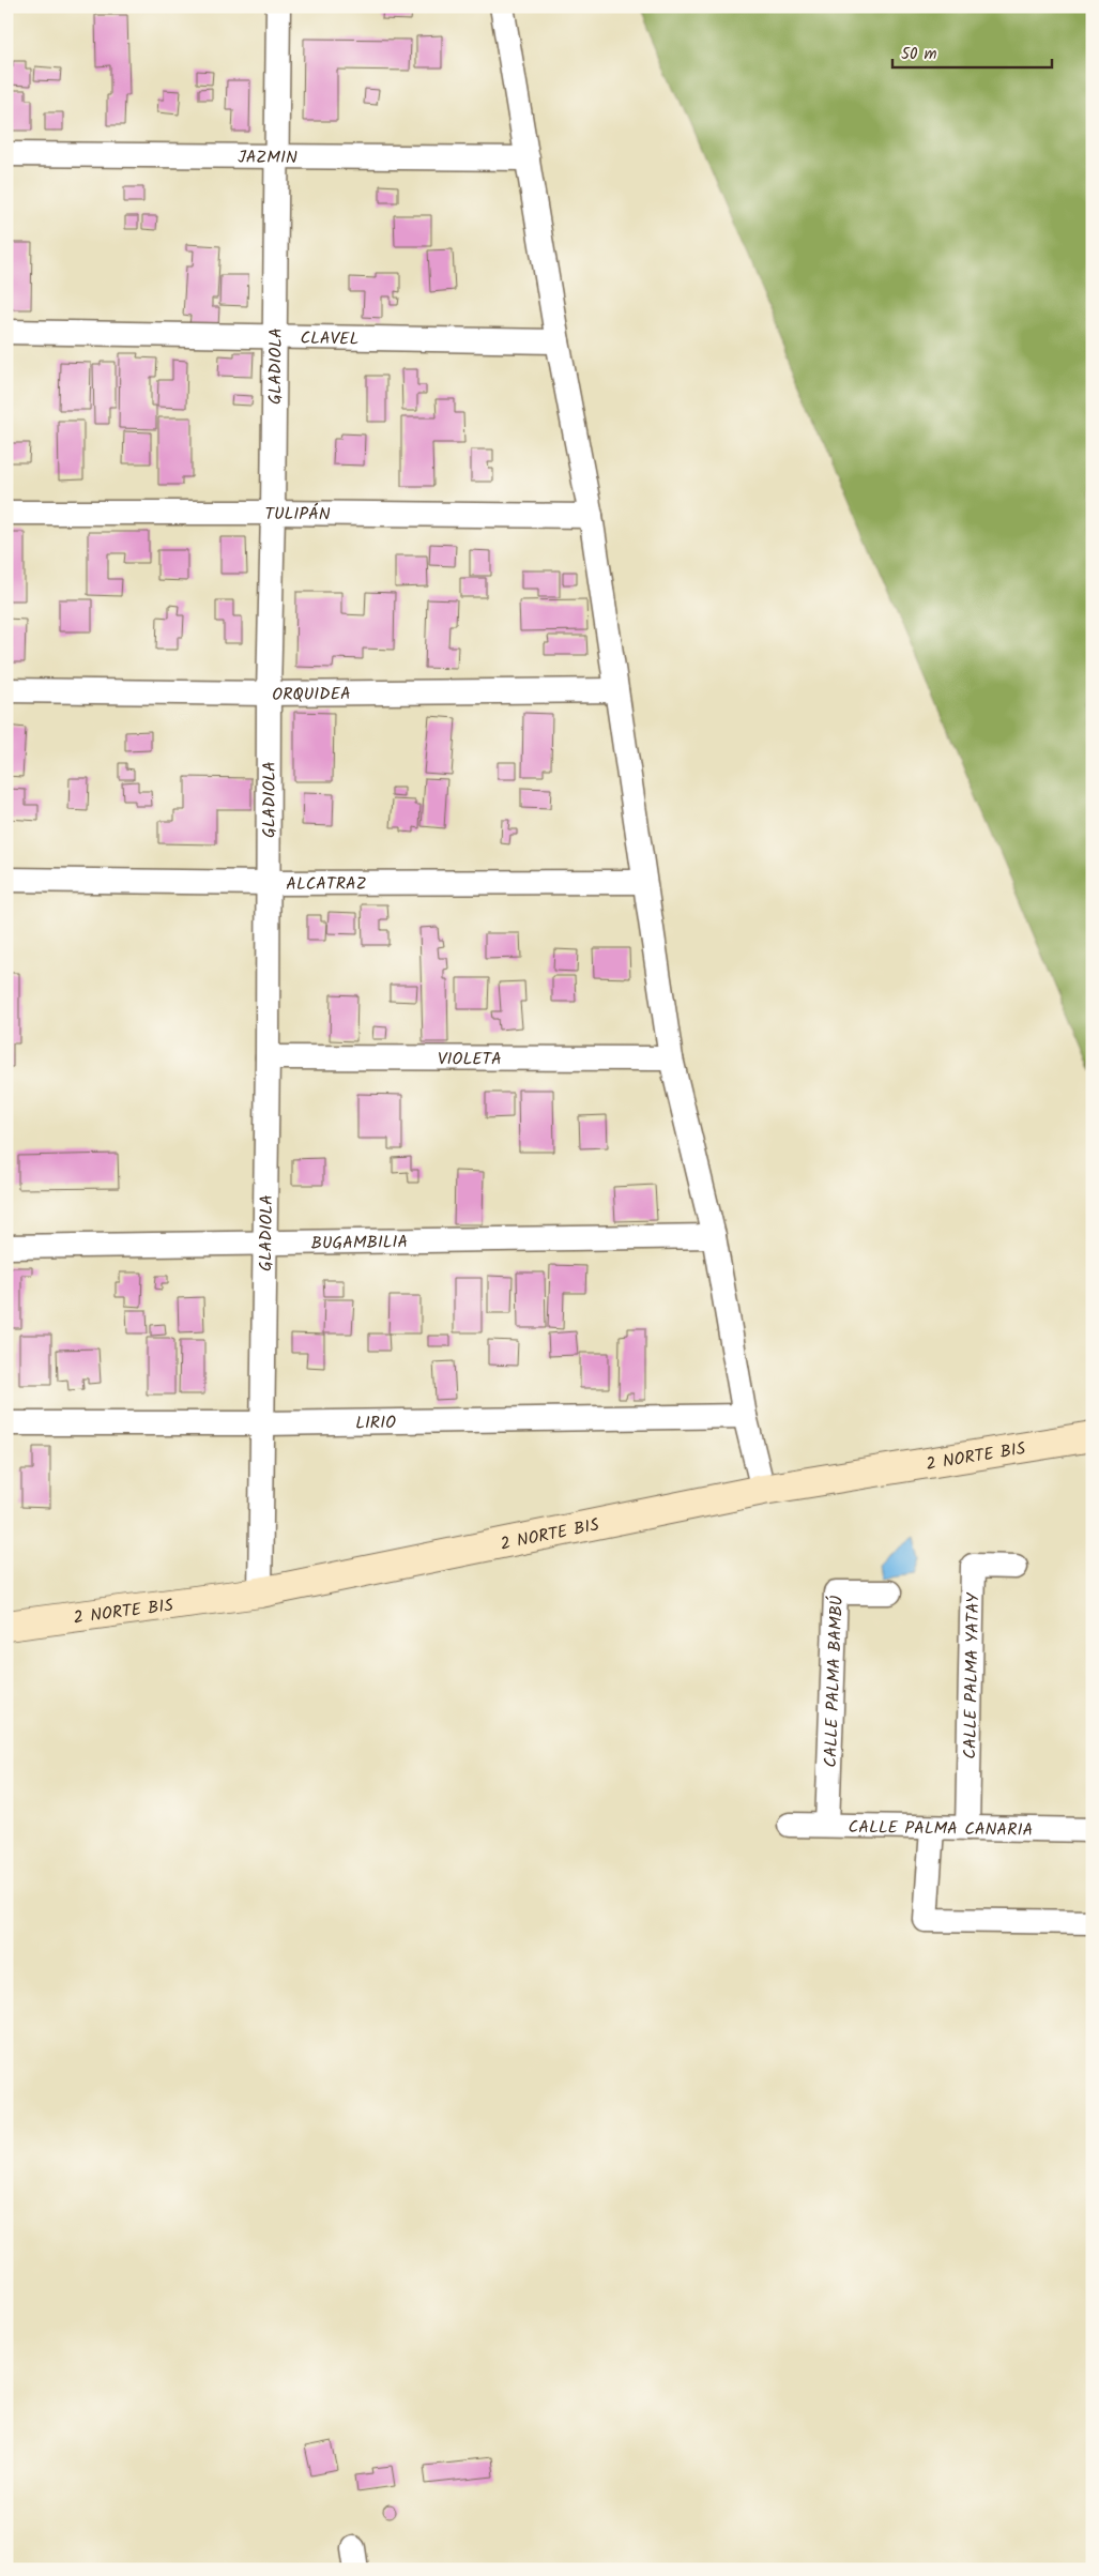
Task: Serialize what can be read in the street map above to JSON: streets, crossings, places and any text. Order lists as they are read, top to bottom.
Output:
{
  "streets": {
    "street": [
      "JAZMIN",
      "CLAVEL",
      "GLADIOLA",
      "TULIPÁN",
      "ORQUIDEA",
      "ALCATRAZ",
      "VIOLETA",
      "BUGAMBILIA",
      "LIRIO",
      "2 NORTE BIS",
      "CALLE PALMA YATAY",
      "CALLE PALMA BAMBÚ",
      "CALLE PALMA CANARIA"
    ]
  },
  "crossings": [
    ["JAZMIN", "GLADIOLA"],
    ["CLAVEL", "GLADIOLA"],
    ["GLADIOLA", "TULIPÁN"],
    ["GLADIOLA", "ORQUIDEA"],
    ["GLADIOLA", "ALCATRAZ"],
    ["GLADIOLA", "VIOLETA"],
    ["GLADIOLA", "BUGAMBILIA"],
    ["GLADIOLA", "LIRIO"],
    ["GLADIOLA", "2 NORTE BIS"],
    ["CALLE PALMA YATAY", "CALLE PALMA CANARIA"],
    ["CALLE PALMA BAMBÚ", "CALLE PALMA CANARIA"]
  ],
  "scale_bar": "50 m"
}
